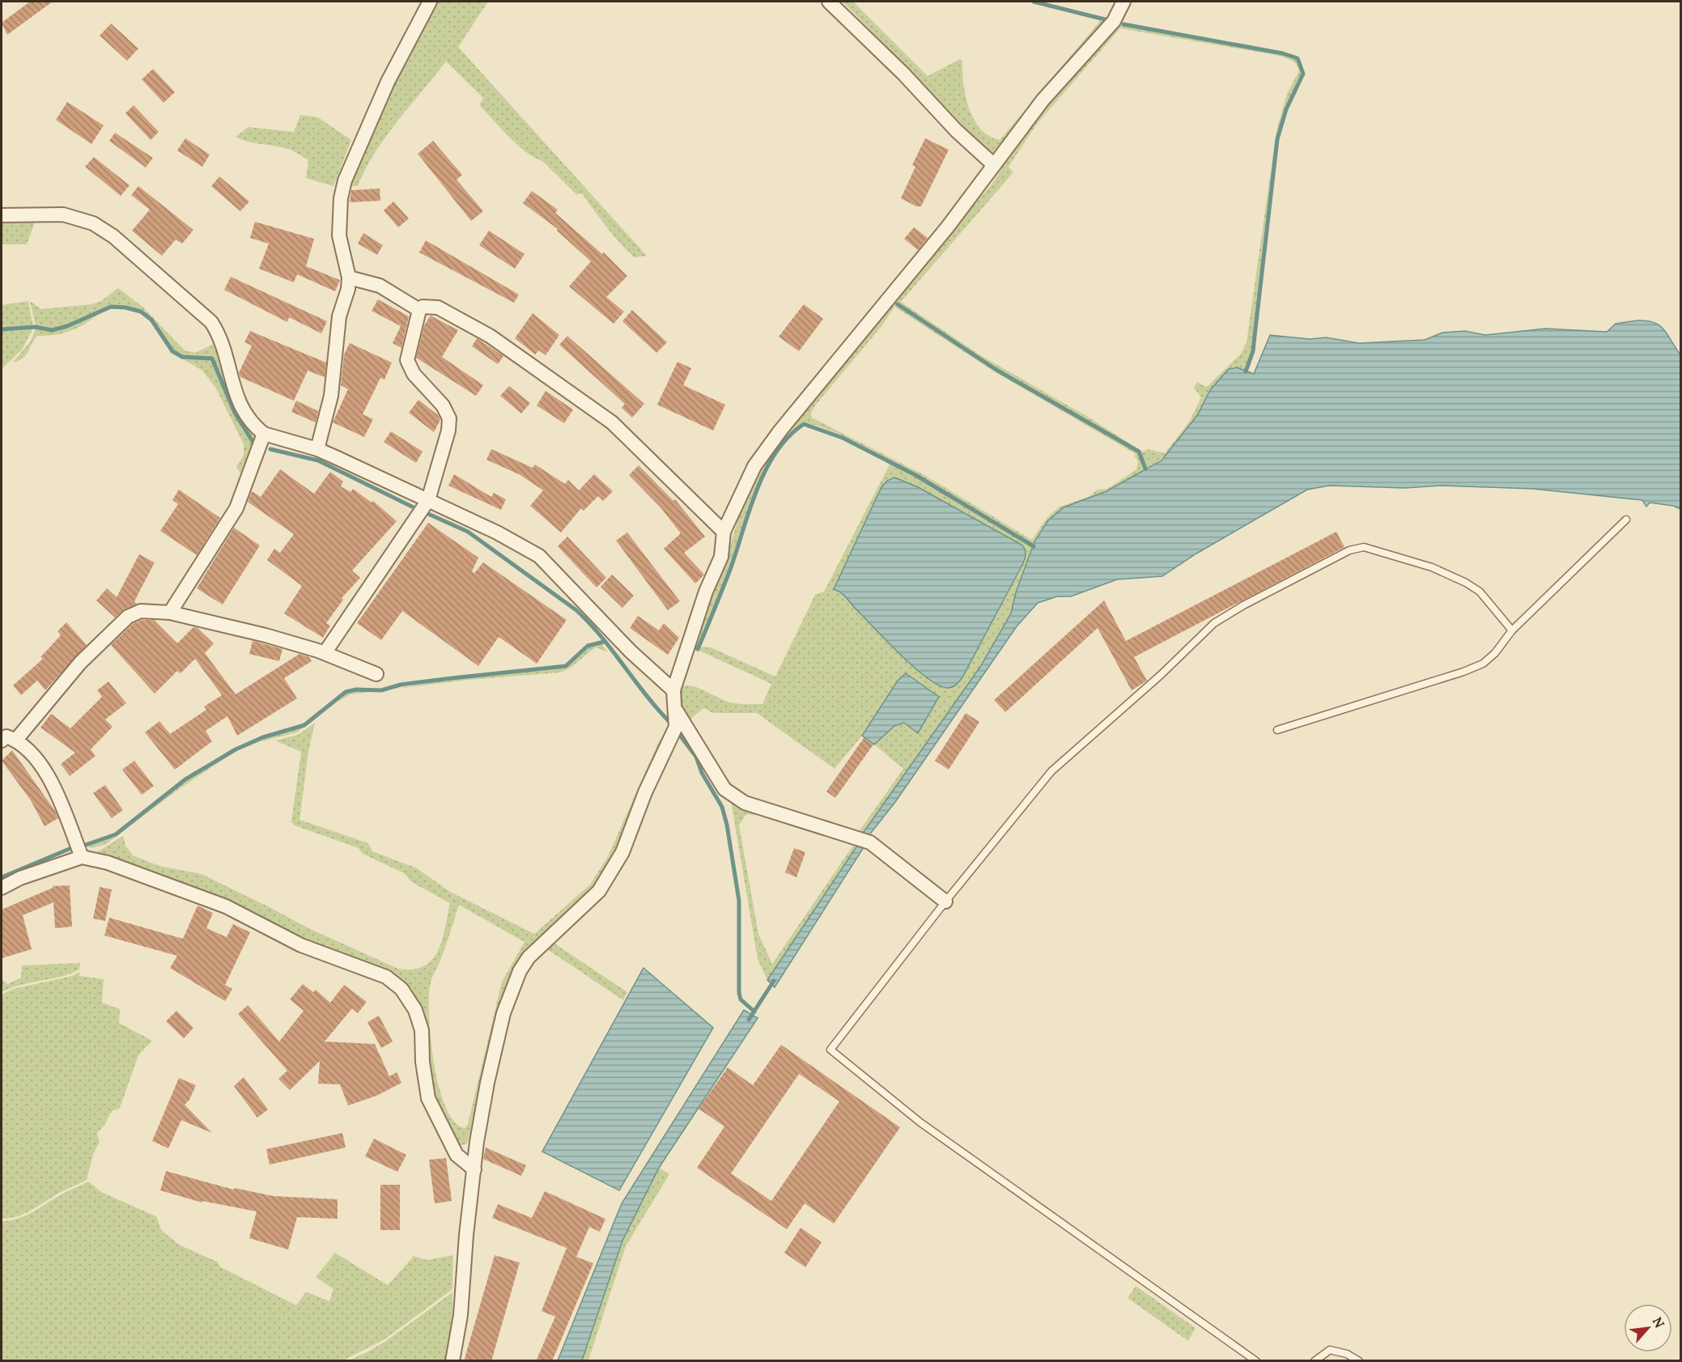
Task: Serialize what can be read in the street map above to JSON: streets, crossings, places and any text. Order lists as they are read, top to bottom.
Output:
{
  "north": "top right"
}
